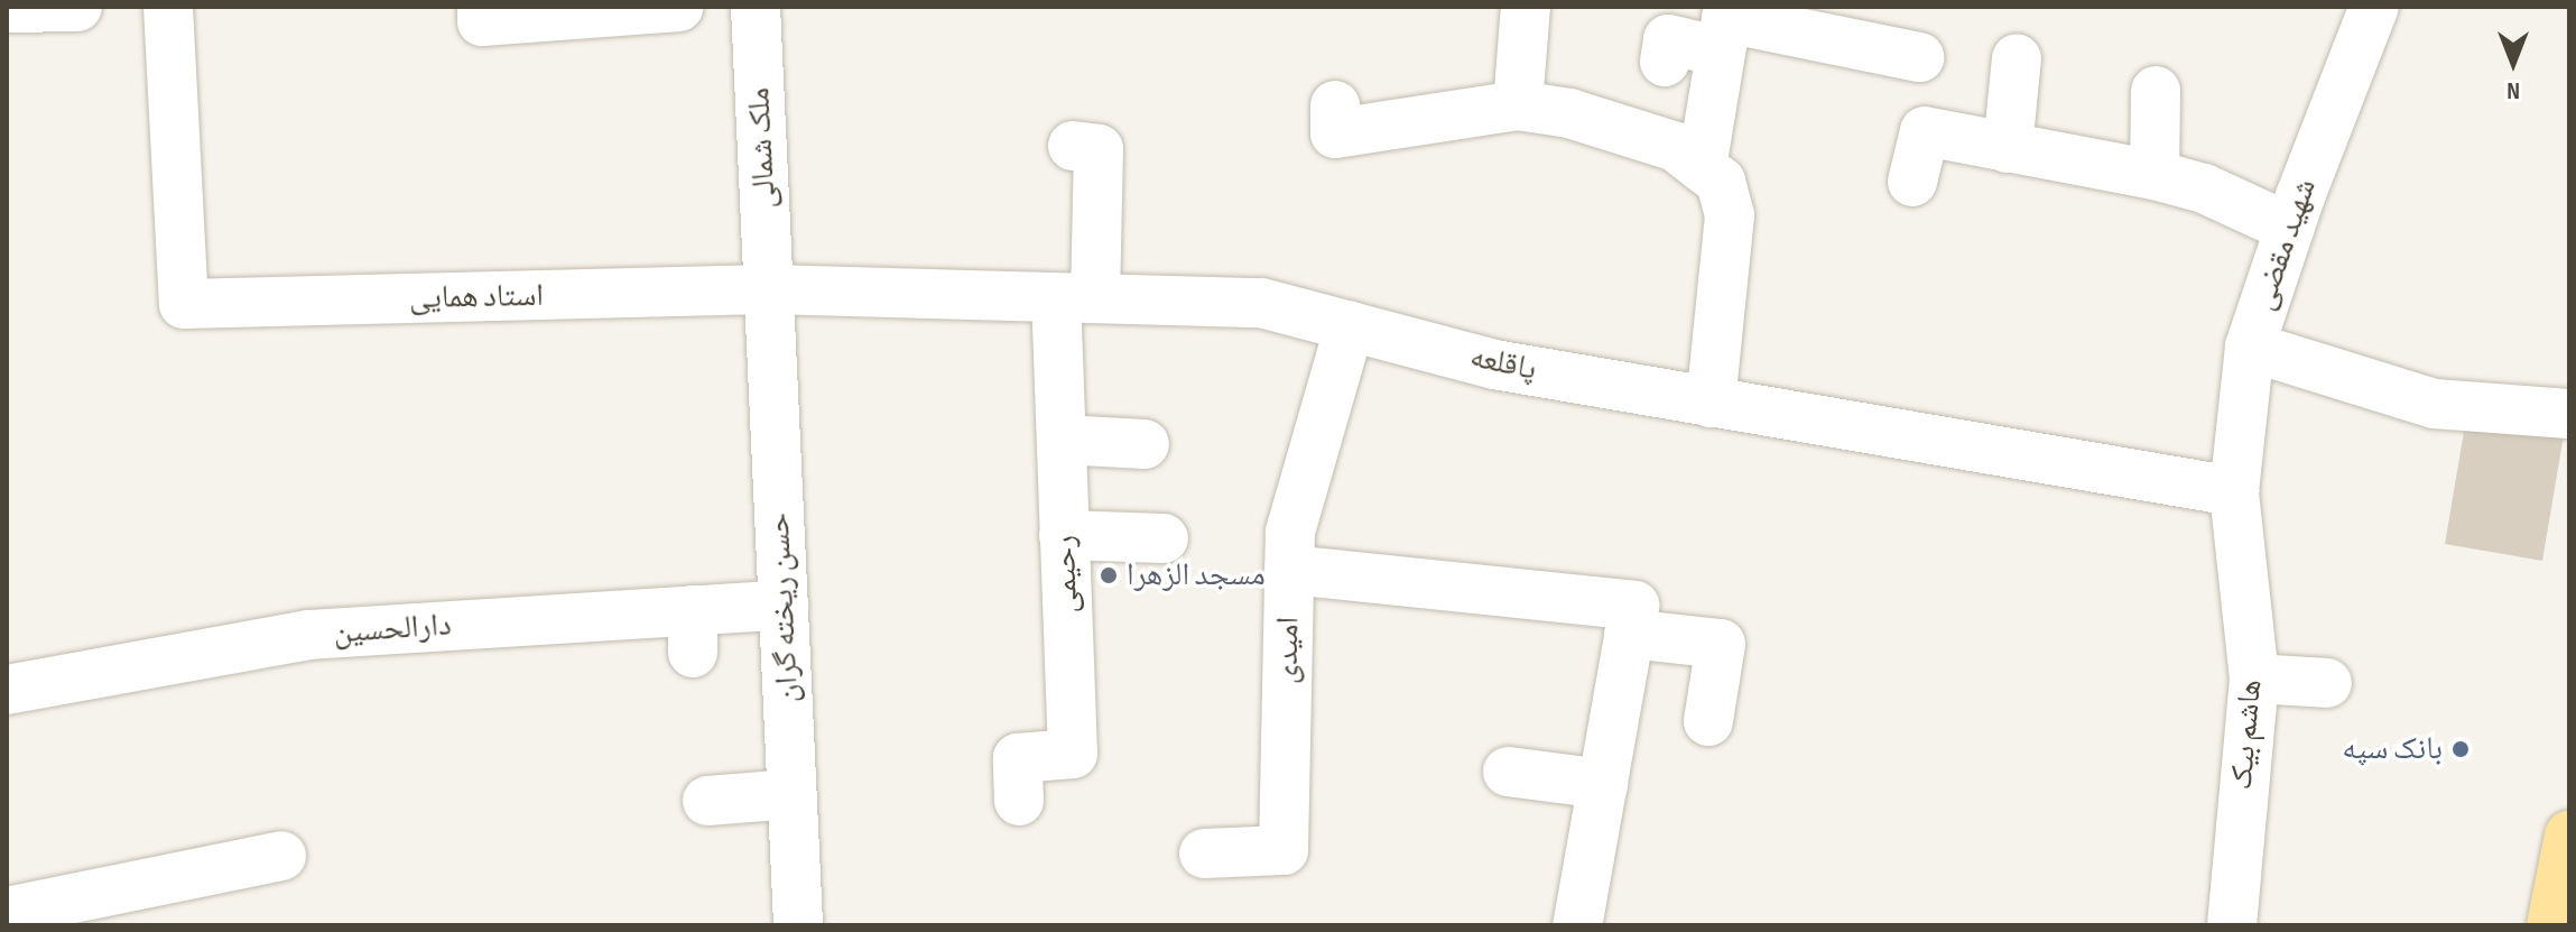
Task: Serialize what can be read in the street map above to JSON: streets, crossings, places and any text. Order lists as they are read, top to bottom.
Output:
{
  "streets": {
    "street": [
      "ملک شمالی",
      "شهید مقضی",
      "استاد همایی",
      "پاقلعه",
      "رحیمی",
      "حسن ریخته گران",
      "دارالحسین",
      "امیدی",
      "هاشم بیک"
    ]
  },
  "crossings": [
    ["ملک شمالی", "استاد همایی"],
    ["ملک شمالی", "پاقلعه"],
    ["ملک شمالی", "حسن ریخته گران"],
    ["شهید مقضی", "پاقلعه"],
    ["شهید مقضی", "هاشم بیک"],
    ["استاد همایی", "پاقلعه"],
    ["استاد همایی", "حسن ریخته گران"],
    ["پاقلعه", "رحیمی"],
    ["پاقلعه", "حسن ریخته گران"],
    ["پاقلعه", "امیدی"],
    ["پاقلعه", "هاشم بیک"],
    ["حسن ریخته گران", "دارالحسین"]
  ],
  "places": ["مسجد الزهرا", "بانک سپه"],
  "north": "bottom"
}
